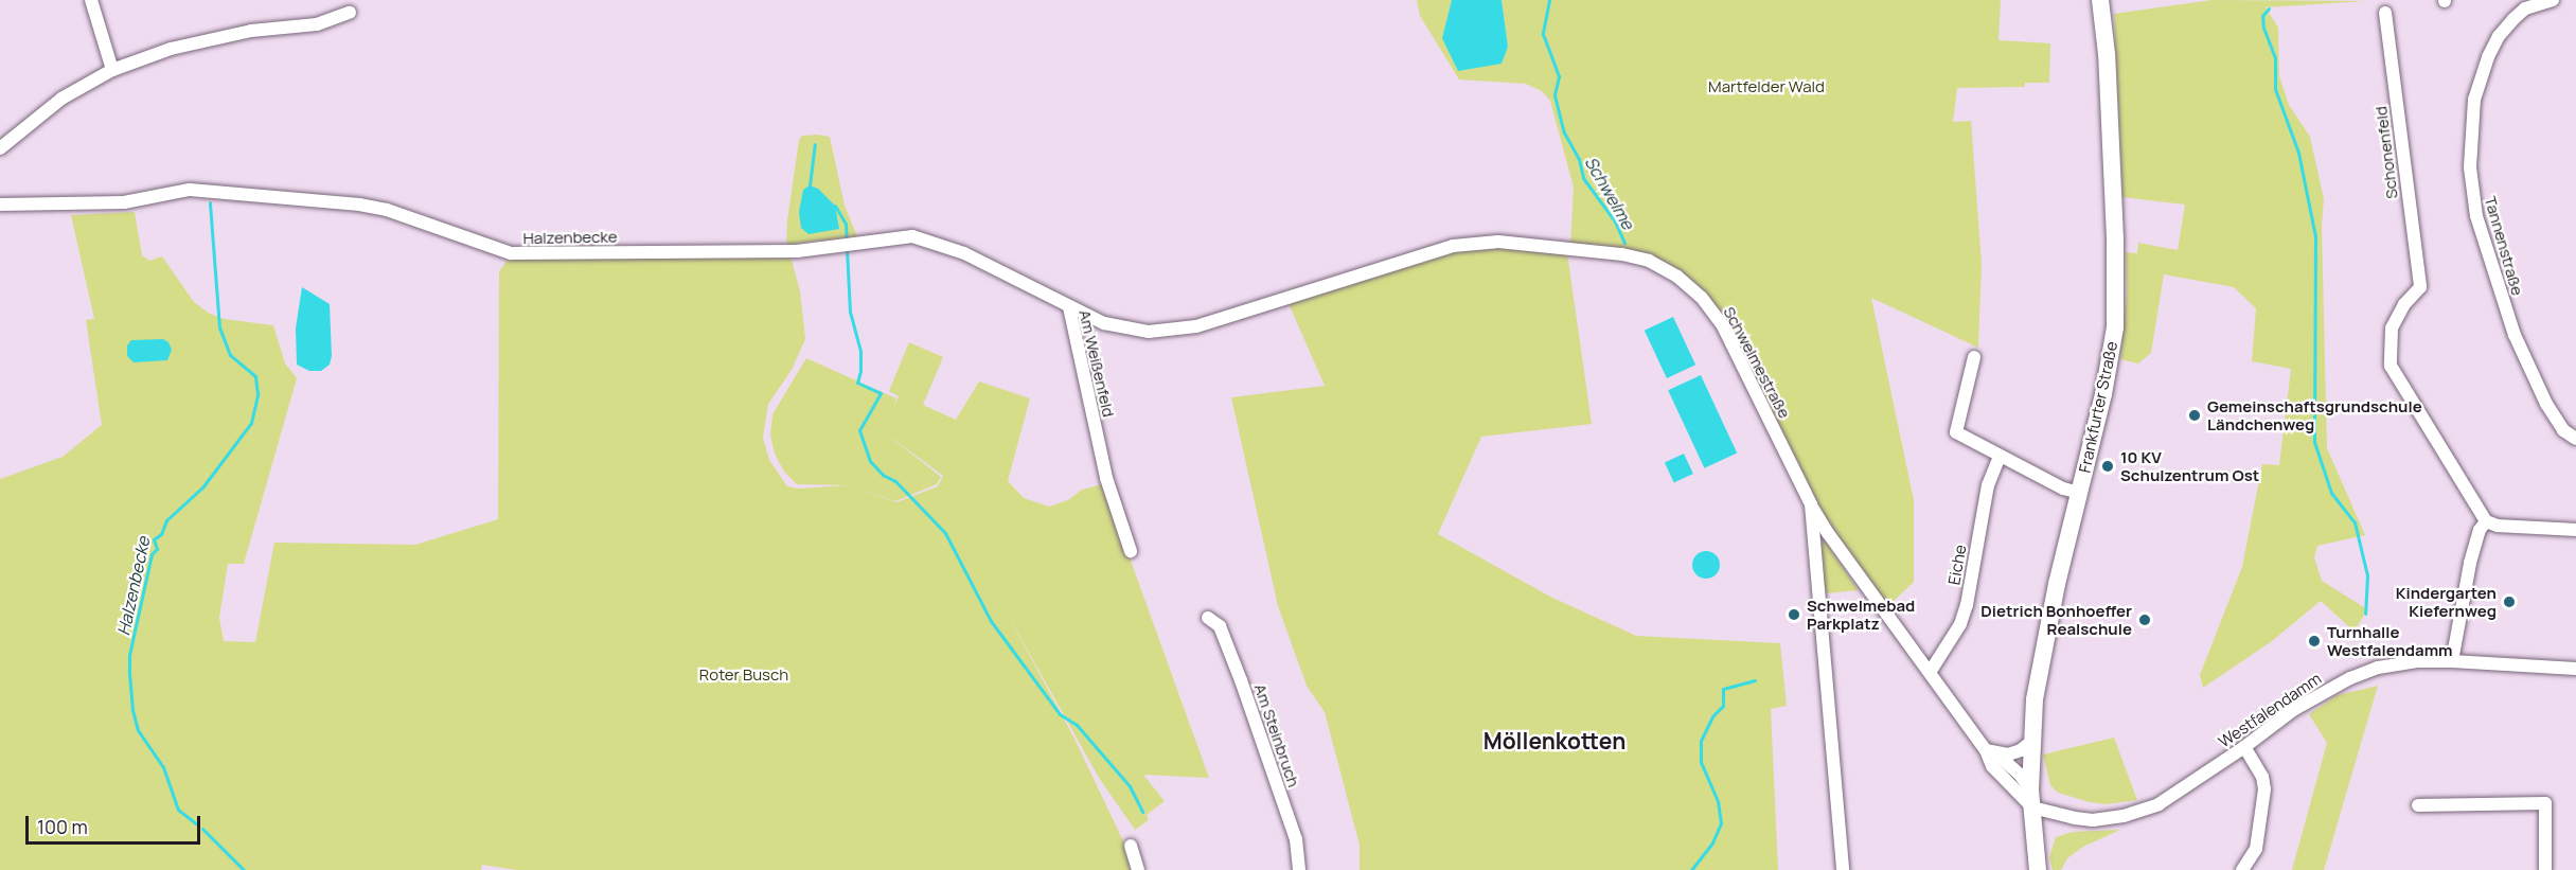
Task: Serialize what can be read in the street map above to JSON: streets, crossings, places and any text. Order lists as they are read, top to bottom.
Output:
{
  "streets": {
    "main road": ["Frankfurter Straße"],
    "street": [
      "Schonenfeld",
      "Halzenbecke",
      "Tannenstraße",
      "Schwelmestraße",
      "Am Weißenfeld",
      "Eiche",
      "Westfalendamm",
      "Am Steinbruch"
    ]
  },
  "crossings": [
    ["Halzenbecke", "Am Weißenfeld"],
    ["Schwelmestraße", "Am Weißenfeld"],
    ["Frankfurter Straße", "Westfalendamm"]
  ],
  "districts": ["Möllenkotten"],
  "water": ["Schwelme", "Halzenbecke"],
  "parks": ["Martfelder Wald", "Roter Busch"],
  "places": [
    "Gemeinschaftsgrundschule Ländchenweg",
    "10 KV Schulzentrum Ost",
    "Kindergarten Kiefernweg",
    "Schwelmebad Parkplatz",
    "Dietrich Bonhoeffer Realschule",
    "Turnhalle Westfalendamm"
  ],
  "scale_bar": "100 m"
}
